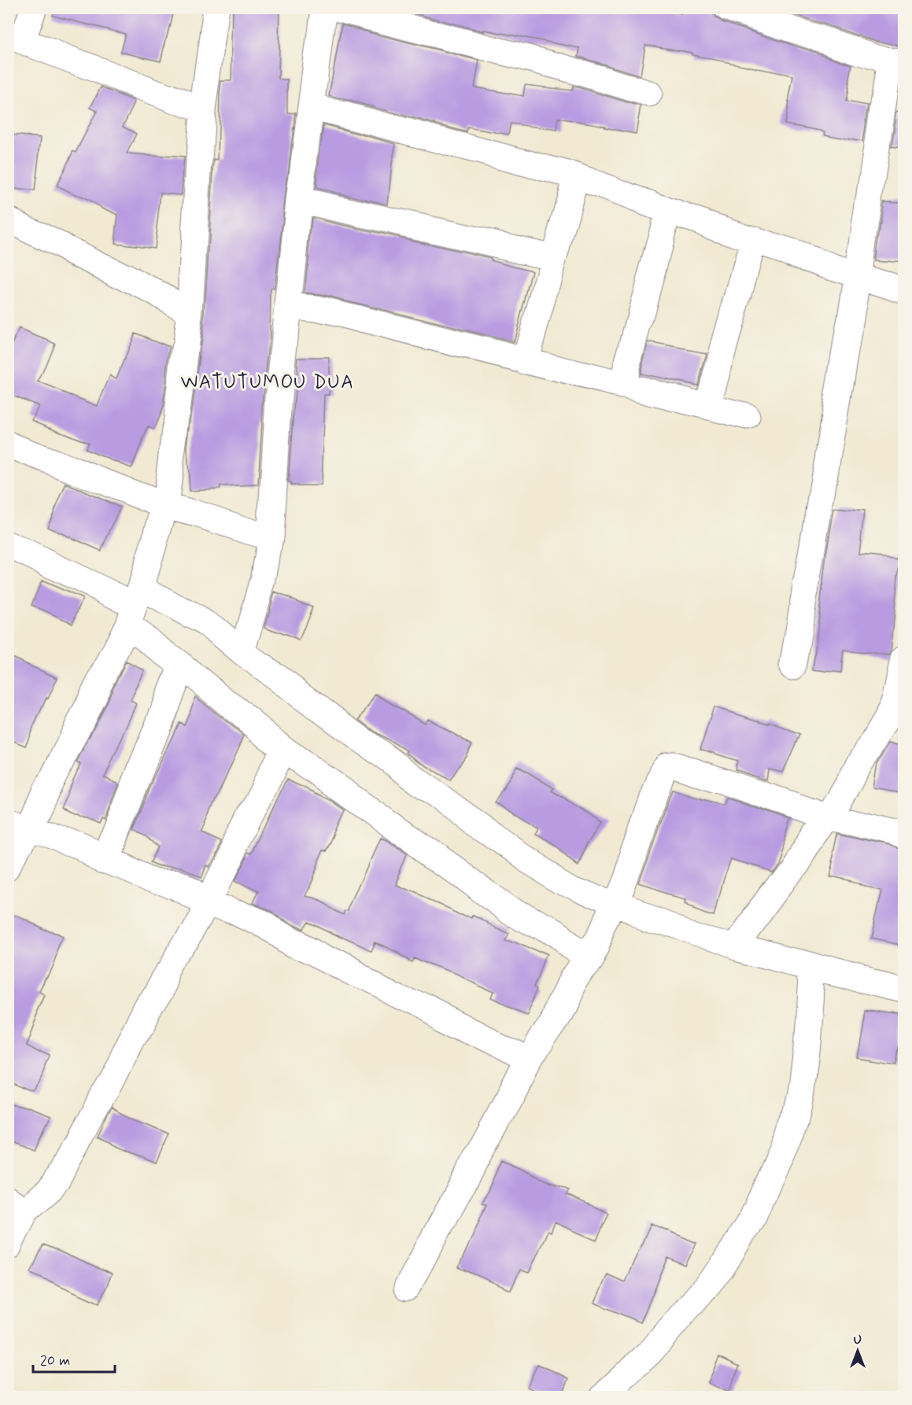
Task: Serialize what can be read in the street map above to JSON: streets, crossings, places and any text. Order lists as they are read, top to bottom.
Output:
{
  "districts": ["WATUTUMOU DUA"],
  "scale_bar": "20 m",
  "north": "top"
}
